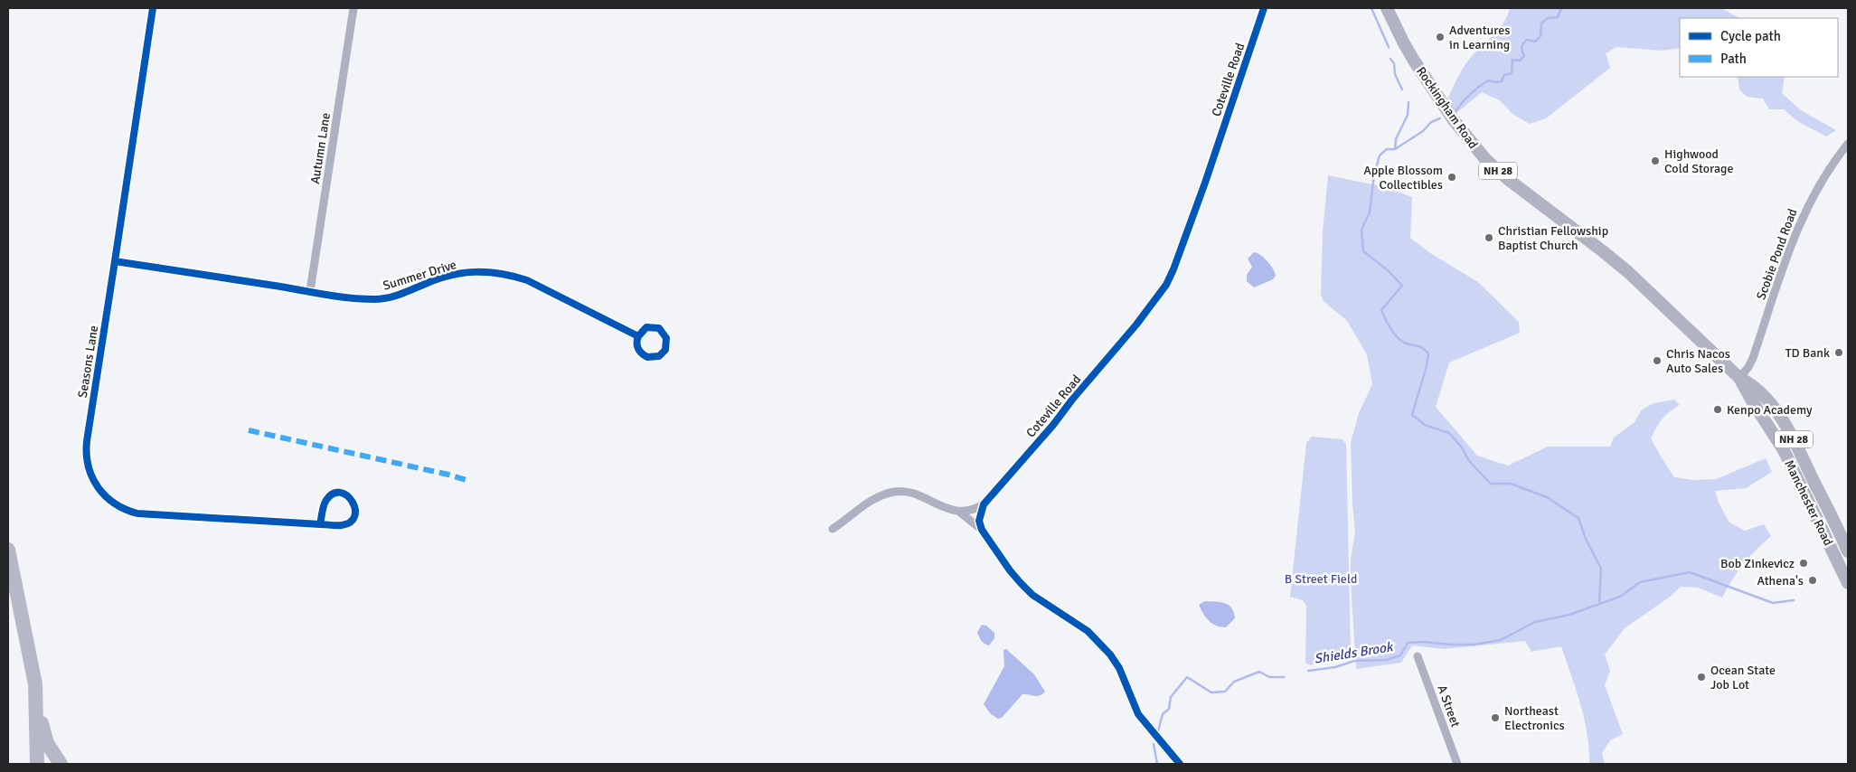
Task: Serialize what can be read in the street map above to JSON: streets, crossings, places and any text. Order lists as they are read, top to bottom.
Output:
{
  "streets": {
    "main road": ["Rockingham Road", "NH 28", "Manchester Road"],
    "street": [
      "Coteville Road",
      "Autumn Lane",
      "Scobie Pond Road",
      "Summer Drive",
      "Seasons Lane",
      "A Street"
    ]
  },
  "crossings": [
    ["Rockingham Road", "Manchester Road"],
    ["Autumn Lane", "Summer Drive"],
    ["Scobie Pond Road", "Manchester Road"],
    ["Summer Drive", "Seasons Lane"]
  ],
  "water": ["Shields Brook"],
  "parks": ["B Street Field"],
  "places": [
    "Adventures in Learning",
    "Highwood Cold Storage",
    "Apple Blossom Collectibles",
    "Christian Fellowship Baptist Church",
    "TD Bank",
    "Chris Nacos Auto Sales",
    "Kenpo Academy",
    "Bob Zinkevicz",
    "Athena's",
    "Ocean State Job Lot",
    "Northeast Electronics"
  ],
  "legend": ["Cycle path", "Path"]
}
